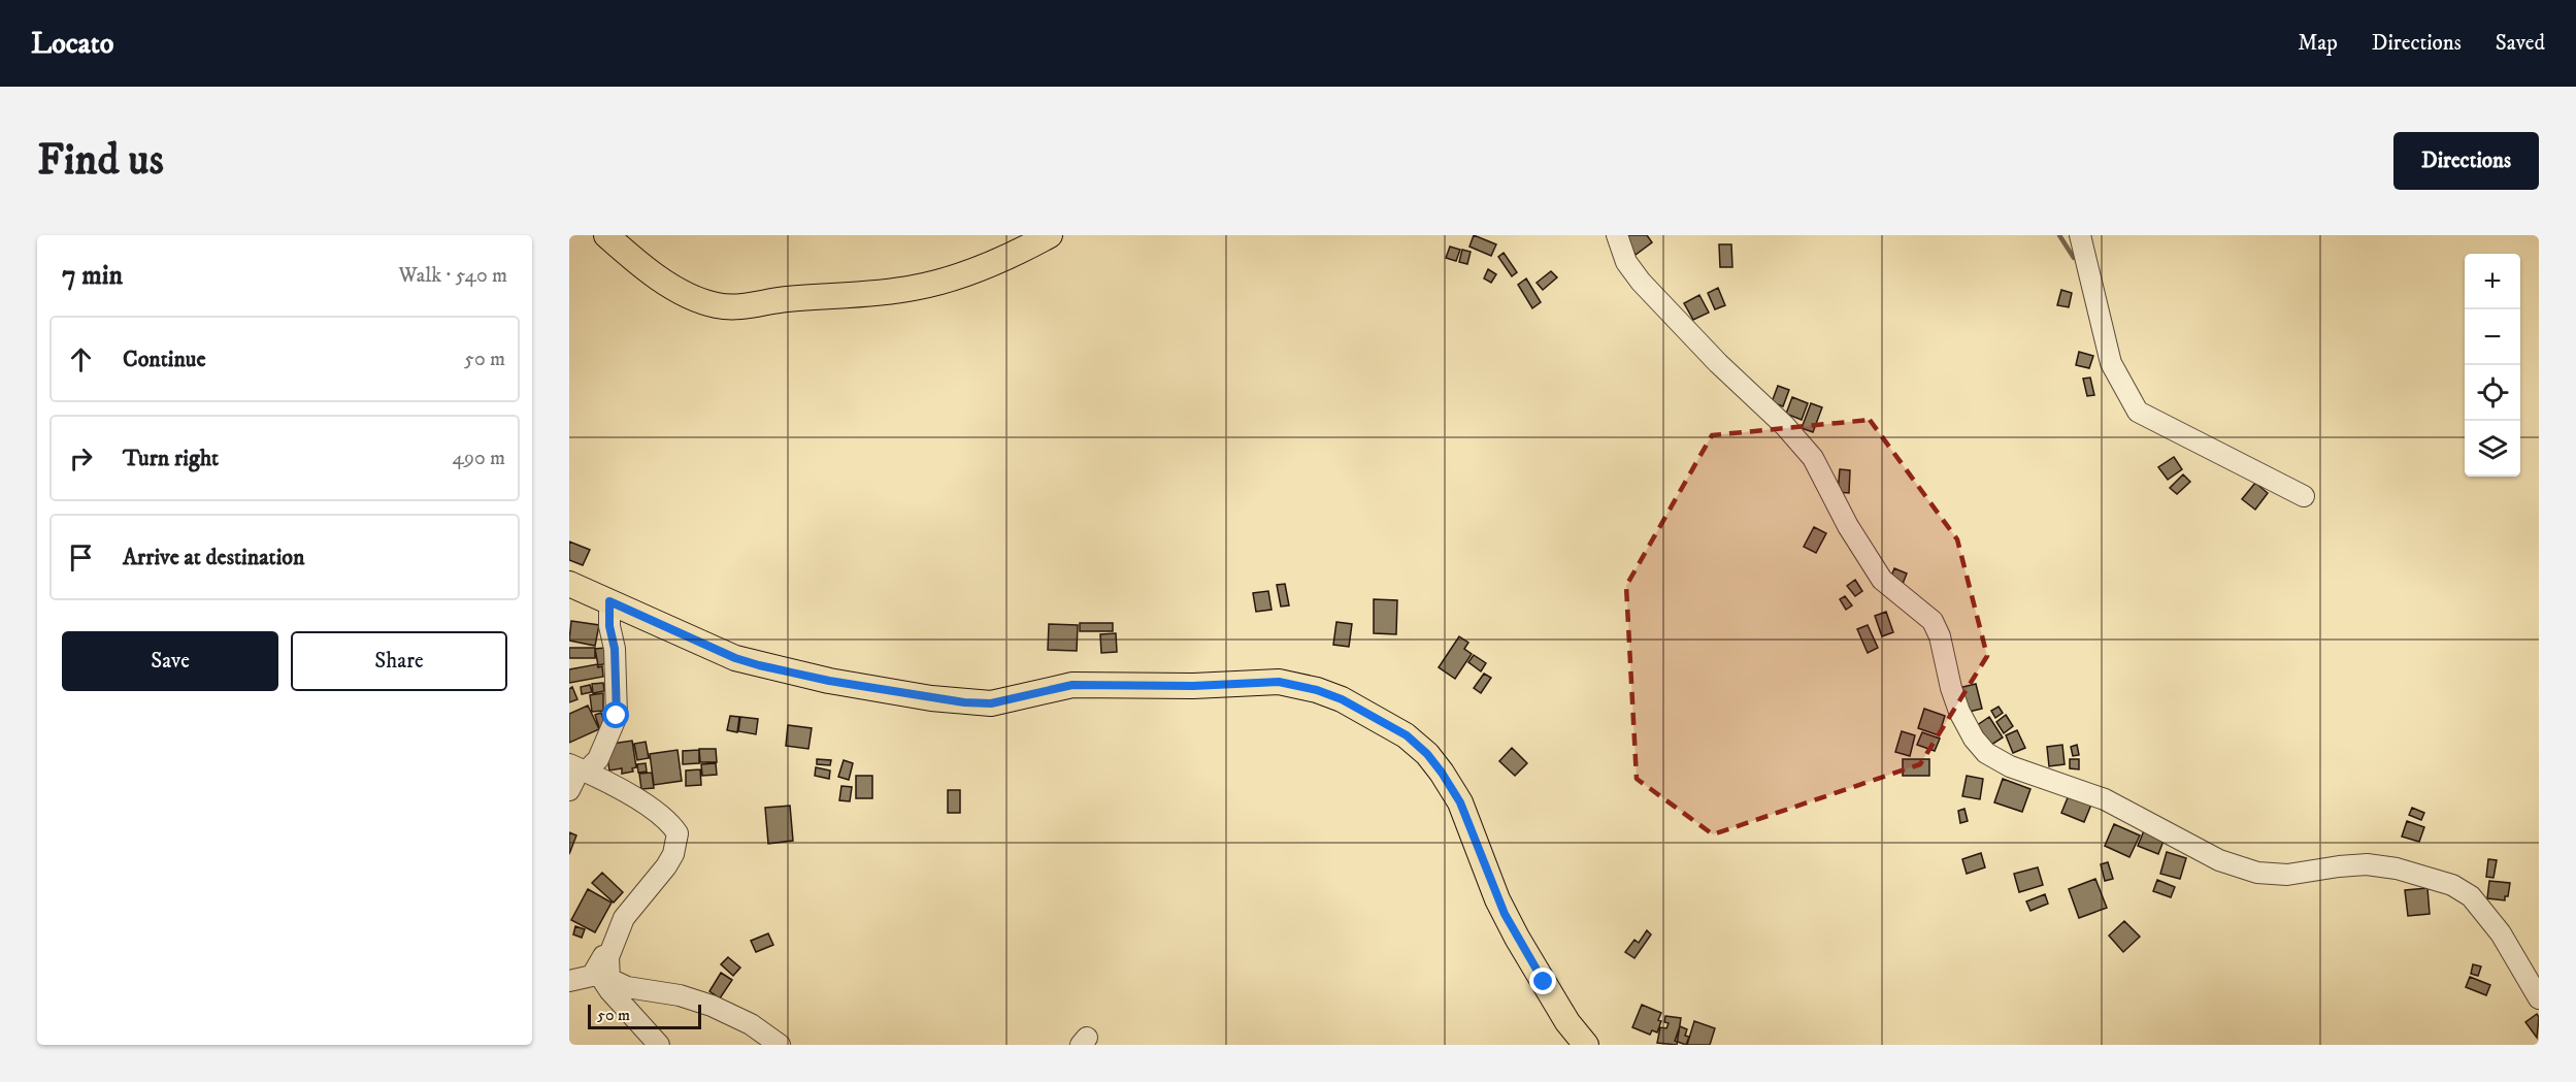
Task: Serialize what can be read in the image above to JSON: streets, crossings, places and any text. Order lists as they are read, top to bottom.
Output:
{
  "scale_bar": "50 m",
  "page": {
    "header": "Locato",
    "nav": ["Map", "Directions", "Saved"],
    "buttons": [
      "Directions",
      ["Save", "Share"]
    ],
    "title": "Find us",
    "heading": ["7 min", "Walk · 540 m"],
    "map_buttons": ["+", "−"],
    "list": [
      ["Continue", "50 m"],
      ["Turn right", "490 m"],
      "Arrive at destination"
    ],
    "scale": "50 m"
  }
}
